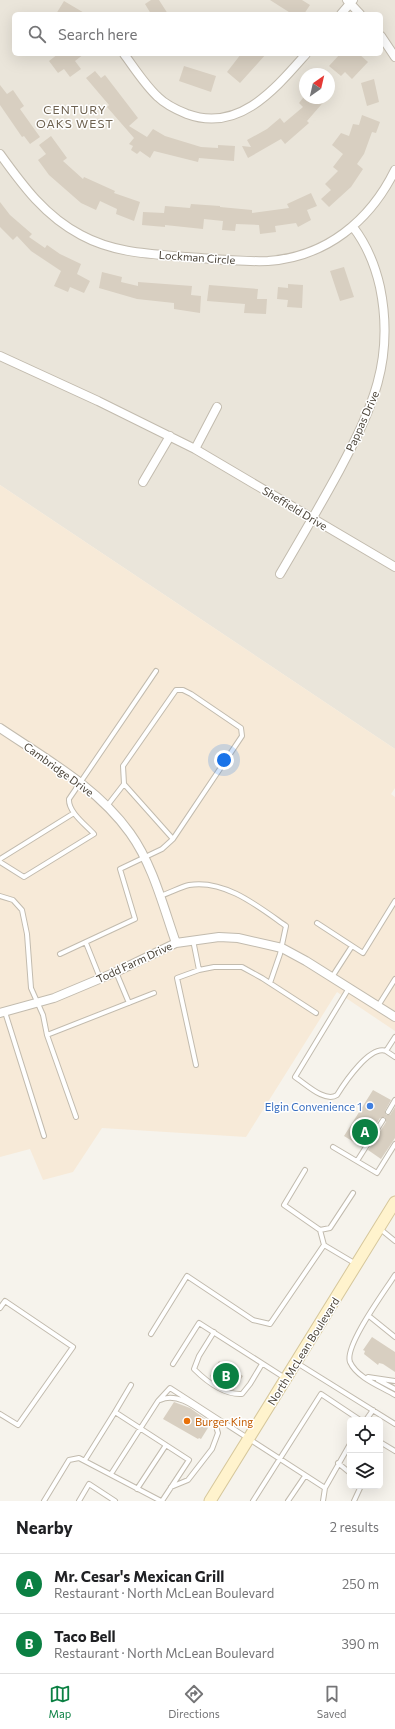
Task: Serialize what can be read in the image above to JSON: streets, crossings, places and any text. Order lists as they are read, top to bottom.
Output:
{
  "streets": {
    "main road": ["North McLean Boulevard"],
    "street": [
      "Lockman Circle",
      "Pappas Drive",
      "Sheffield Drive",
      "Cambridge Drive",
      "Todd Farm Drive"
    ]
  },
  "crossings": [
    ["Lockman Circle", "Pappas Drive"],
    ["Pappas Drive", "Sheffield Drive"],
    ["Cambridge Drive", "Todd Farm Drive"]
  ],
  "districts": ["CENTURY OAKS WEST"],
  "places": ["Elgin Convenience 1", "Burger King"],
  "north": "top right",
  "page": {
    "search": "Search here",
    "pins": ["A", "B"],
    "heading": ["Nearby", "2 results"],
    "list": [
      {
        "mark": "A",
        "name": "Mr. Cesar's Mexican Grill",
        "note": "Restaurant · North McLean Boulevard",
        "value": "250 m"
      },
      {
        "mark": "B",
        "name": "Taco Bell",
        "note": "Restaurant · North McLean Boulevard",
        "value": "390 m"
      }
    ],
    "nav": ["Map", "Directions", "Saved"]
  }
}
